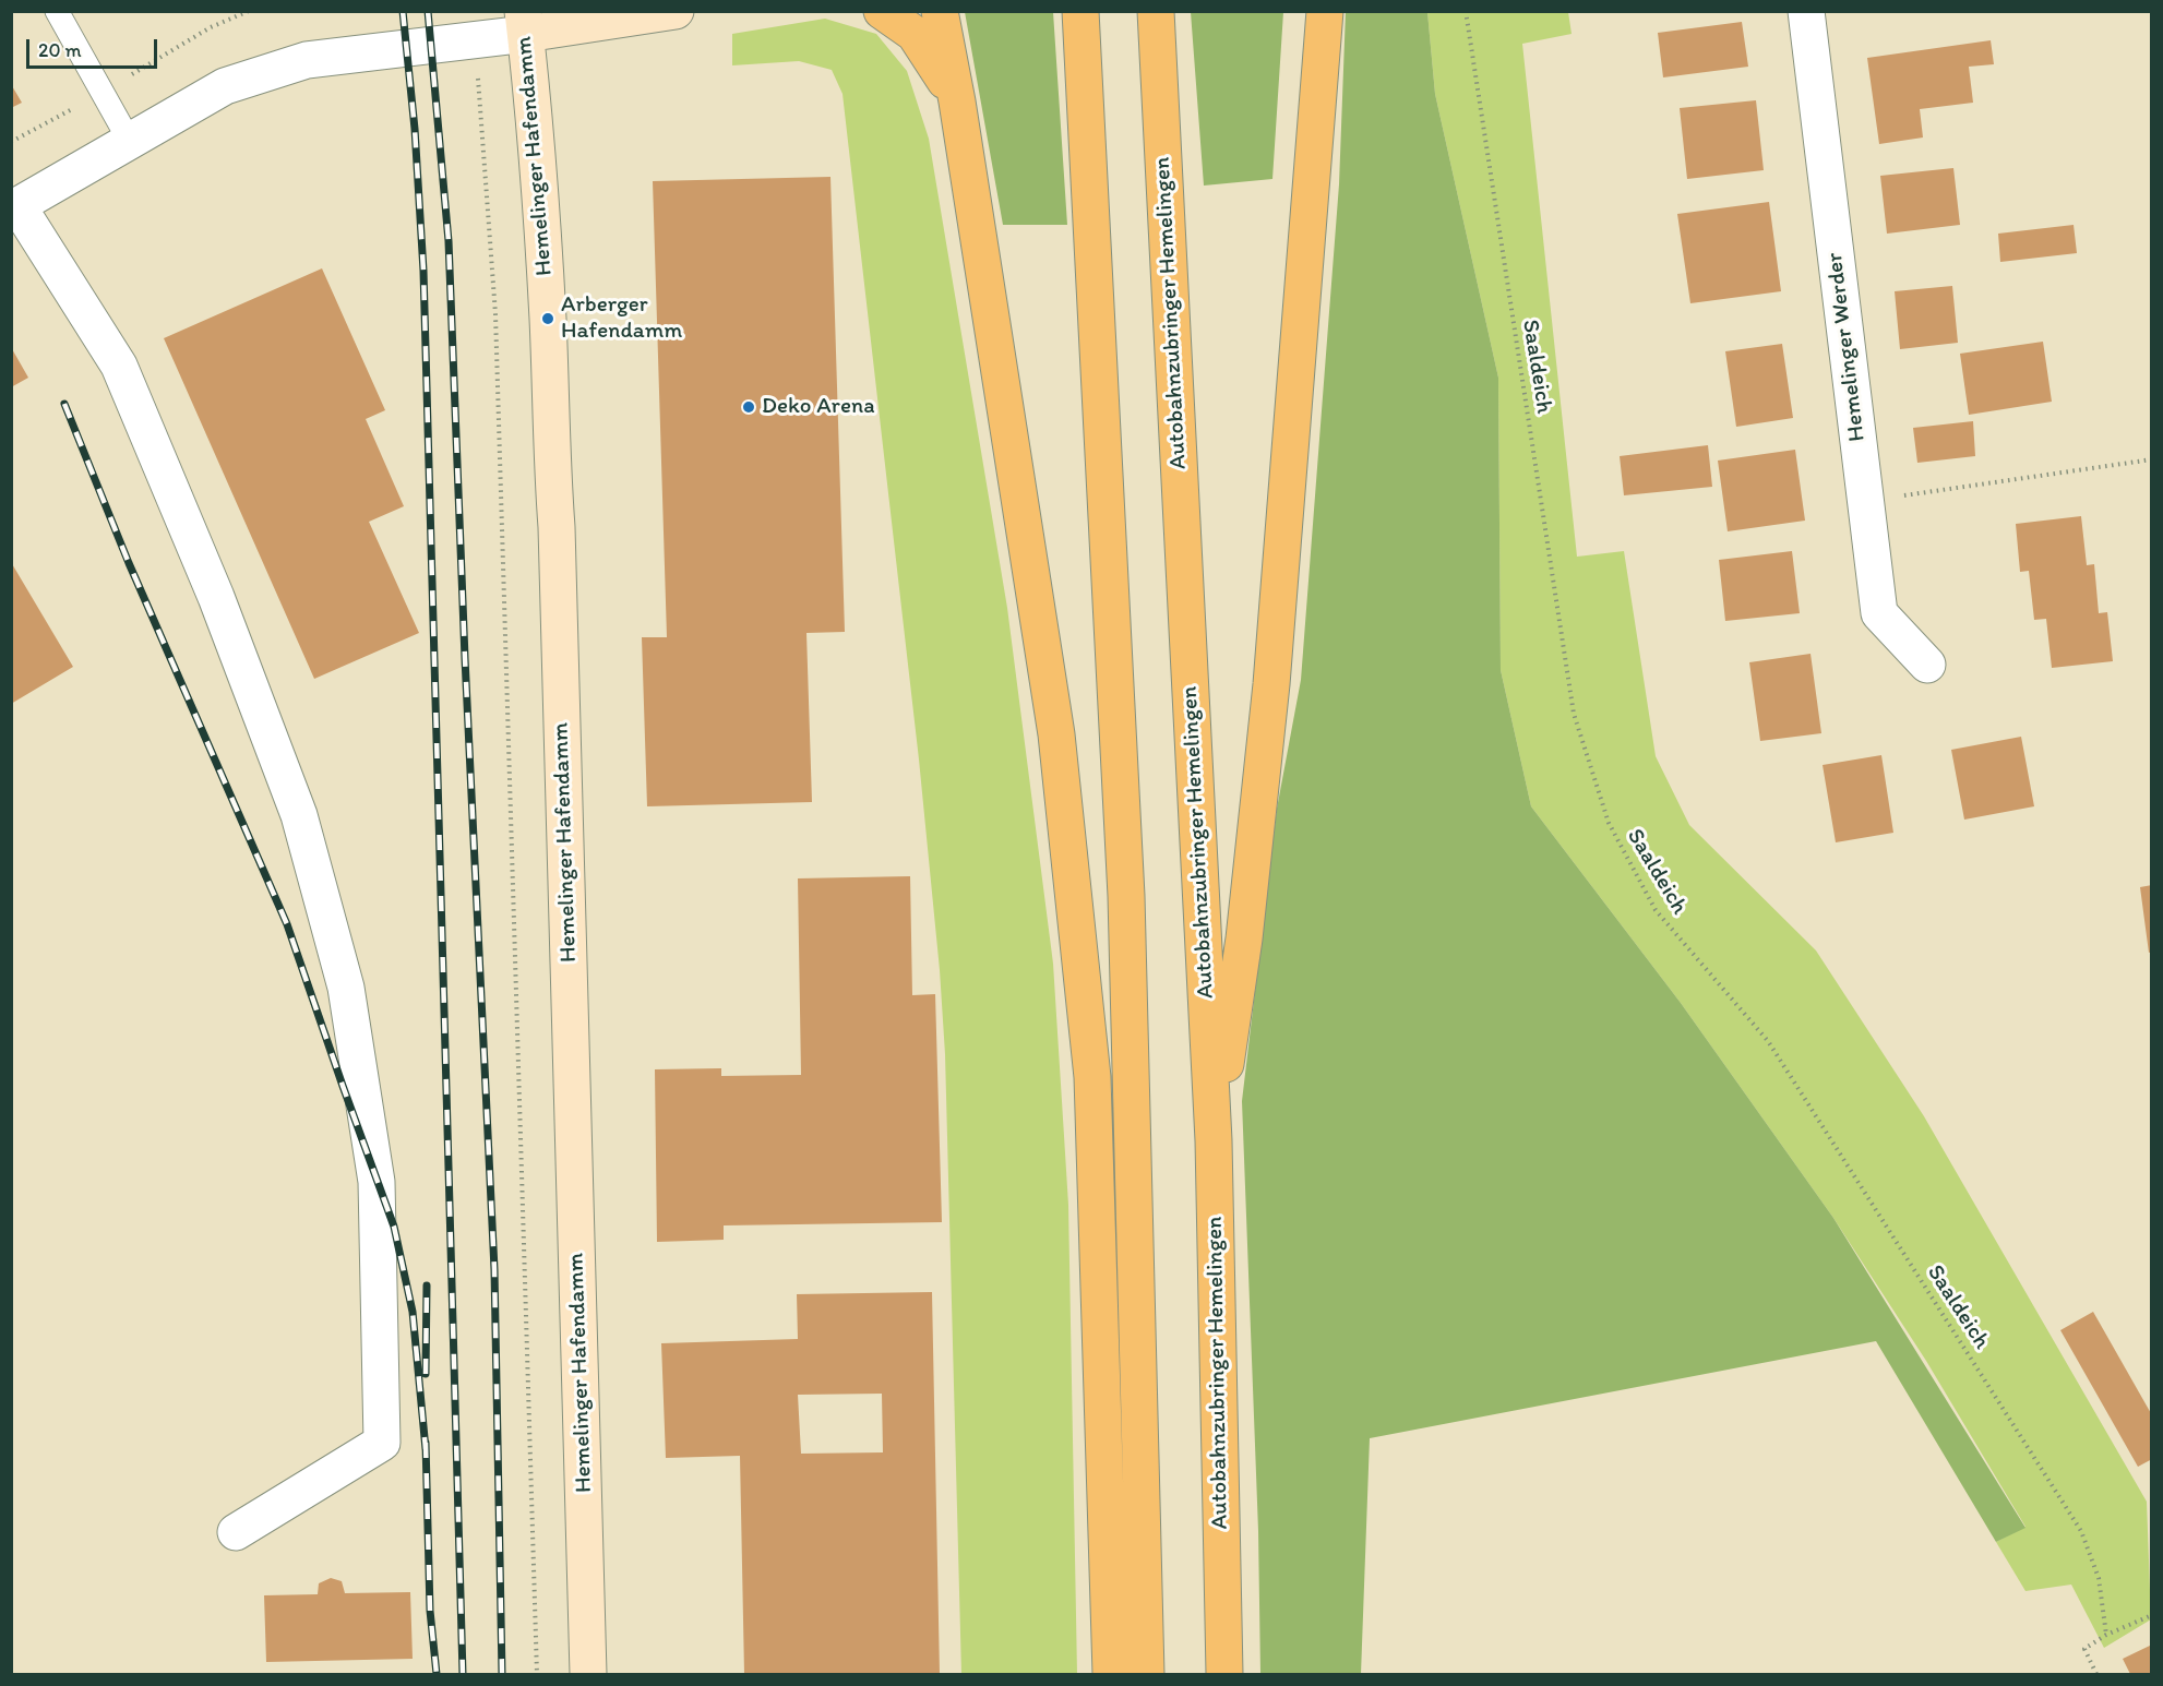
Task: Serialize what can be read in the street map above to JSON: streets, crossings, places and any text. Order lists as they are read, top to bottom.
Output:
{
  "streets": {
    "highway": ["Autobahnzubringer Hemelingen"],
    "street": ["Hemelinger Hafendamm", "Hemelinger Werder"],
    "path": ["Saaldeich"]
  },
  "places": ["Arberger Hafendamm", "Deko Arena"],
  "scale_bar": "20 m"
}
